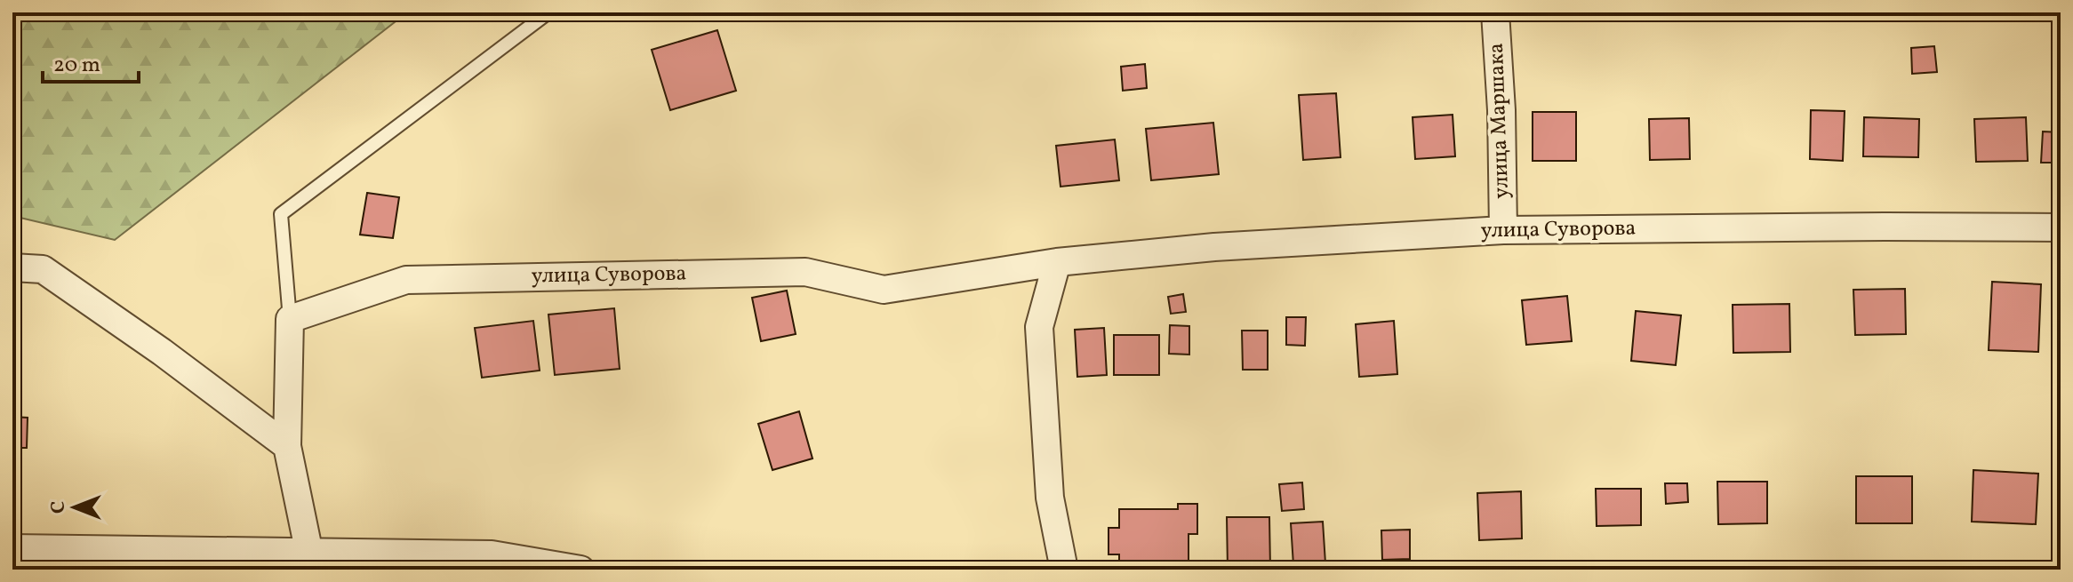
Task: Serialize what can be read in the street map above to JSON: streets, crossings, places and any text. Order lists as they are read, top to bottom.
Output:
{
  "streets": {
    "street": ["улица Маршака", "улица Суворова"]
  },
  "crossings": [
    ["улица Маршака", "улица Суворова"]
  ],
  "scale_bar": "20 m",
  "north": "left"
}
